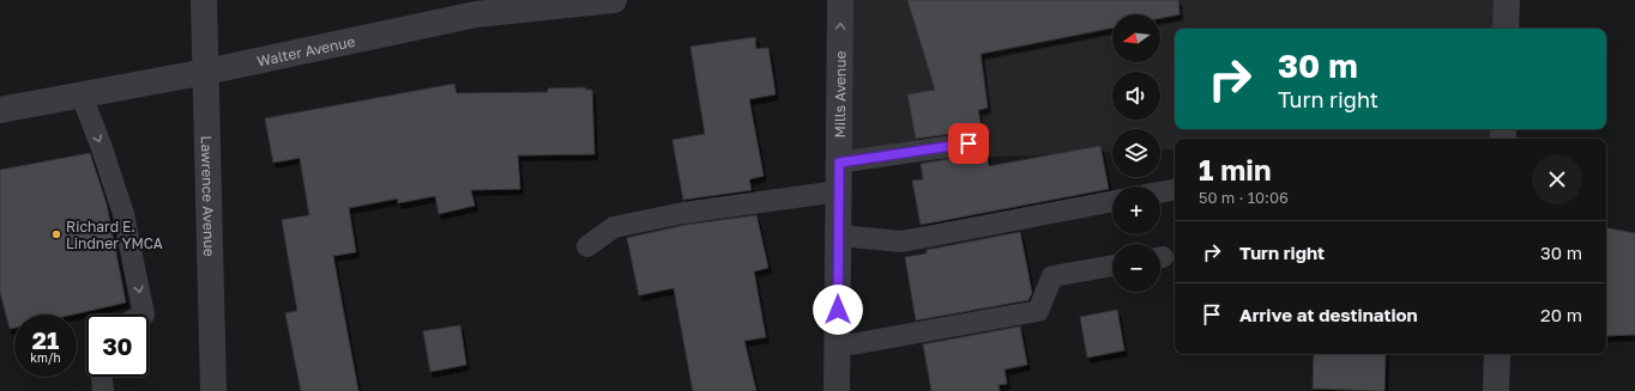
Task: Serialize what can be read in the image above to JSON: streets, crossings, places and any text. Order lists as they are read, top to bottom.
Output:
{
  "streets": {
    "street": ["Walter Avenue", "Mills Avenue", "Lawrence Avenue"]
  },
  "crossings": [
    ["Walter Avenue", "Lawrence Avenue"]
  ],
  "one_way": ["Mills Avenue"],
  "places": ["Richard E. Lindner YMCA"],
  "north": "left",
  "page": {
    "map_buttons": ["+", "−"],
    "turn": ["30 m", "Turn right"],
    "heading": ["1 min", "50 m · 10:06"],
    "list": [
      {
        "name": "Turn right",
        "value": "30 m"
      },
      {
        "name": "Arrive at destination",
        "value": "20 m"
      }
    ],
    "speed": "21 km/h",
    "limit": "30"
  }
}
